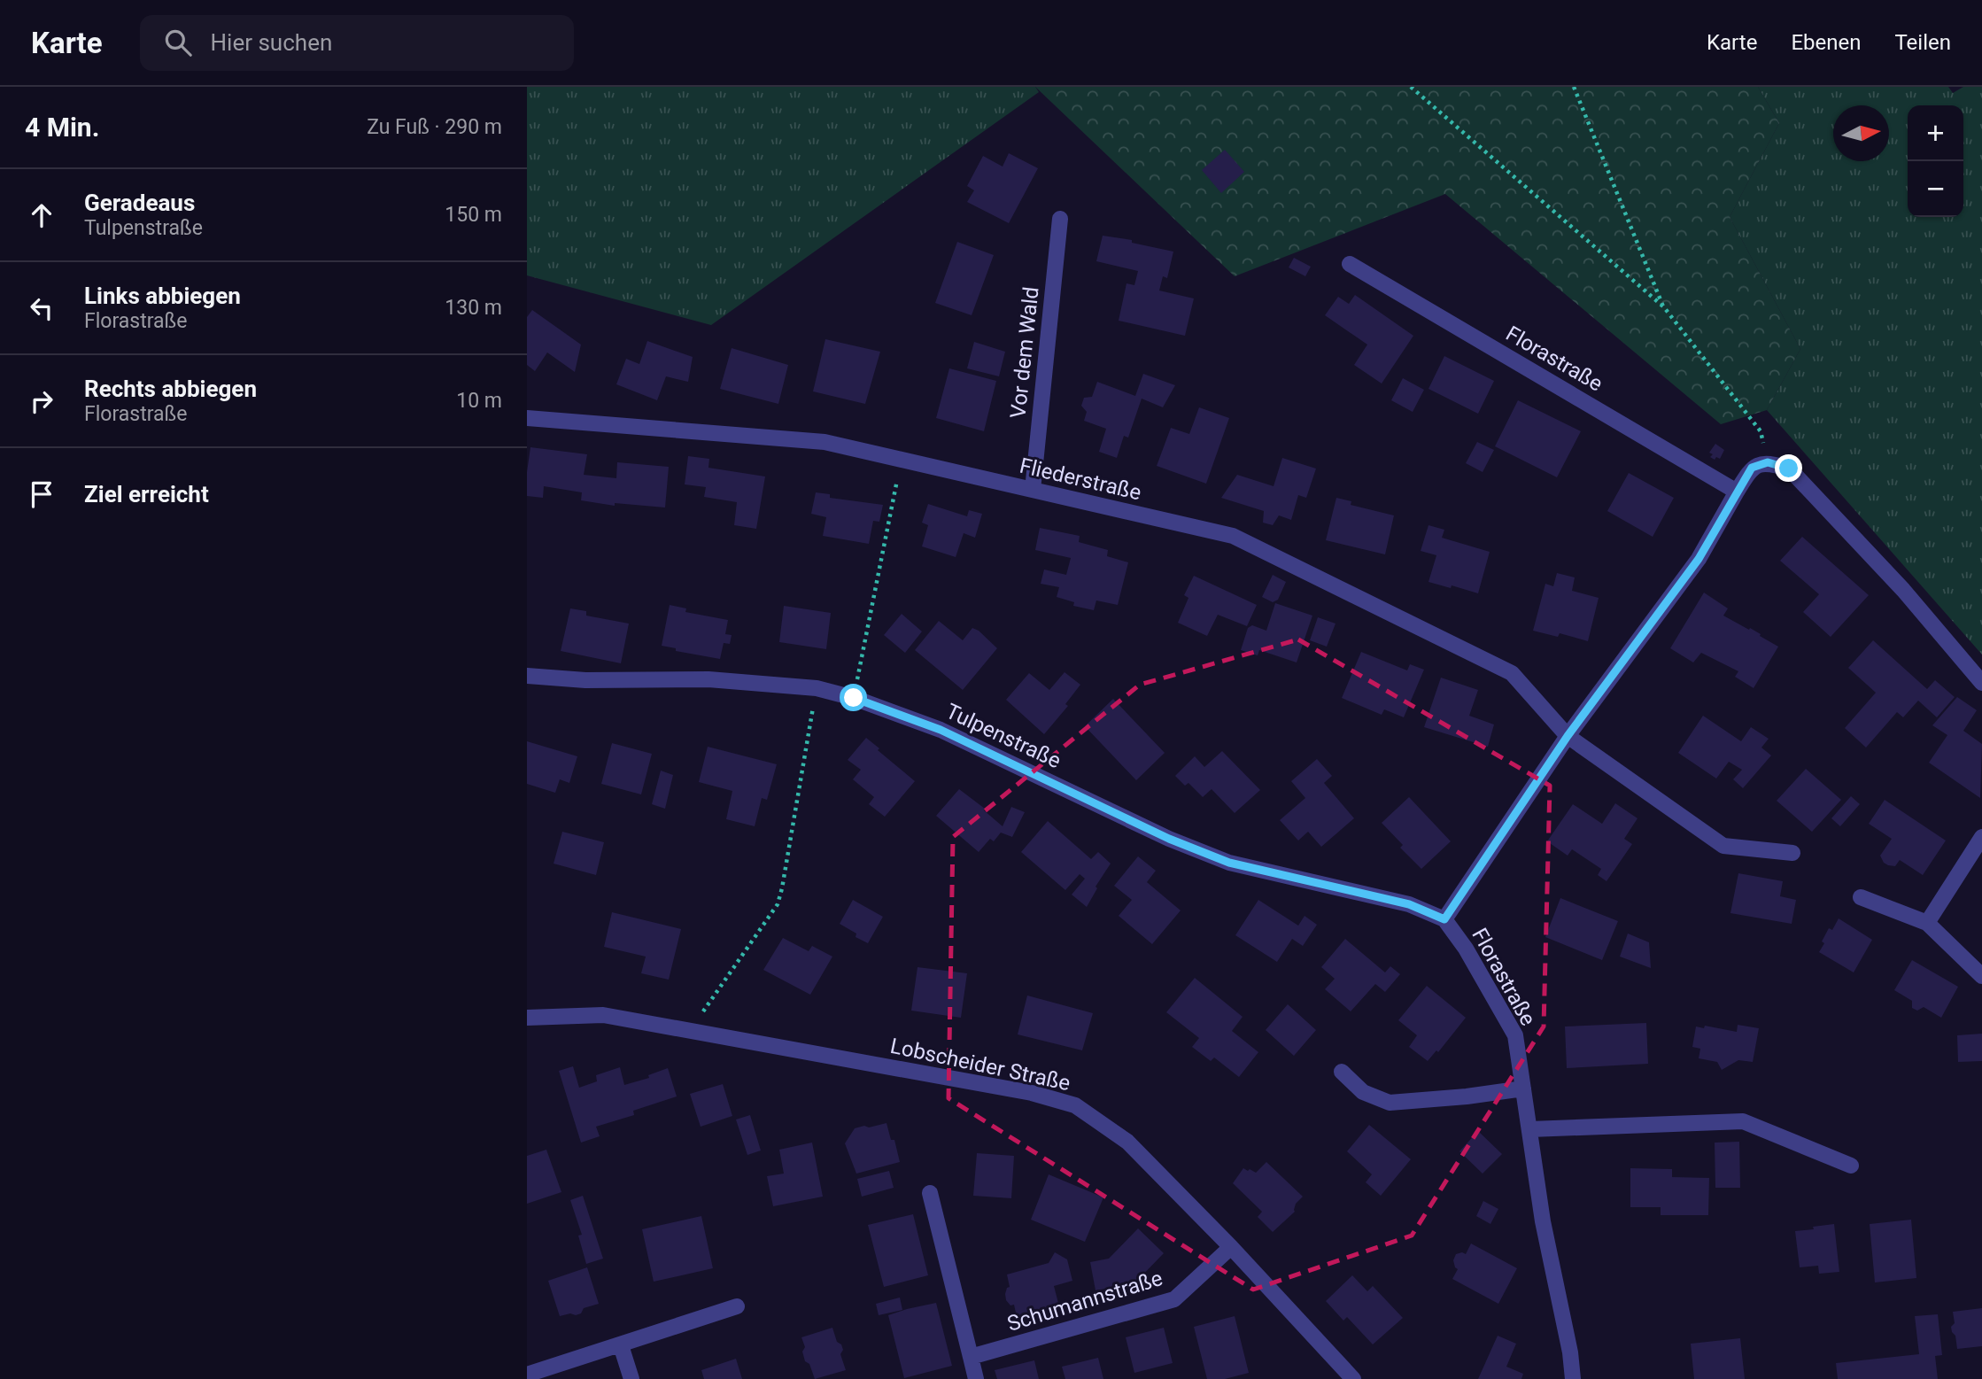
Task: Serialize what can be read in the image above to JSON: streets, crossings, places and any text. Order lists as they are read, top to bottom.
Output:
{
  "streets": {
    "street": [
      "Vor dem Wald",
      "Florastraße",
      "Fliederstraße",
      "Tulpenstraße",
      "Lobscheider Straße",
      "Schumannstraße"
    ]
  },
  "crossings": [
    ["Vor dem Wald", "Fliederstraße"],
    ["Florastraße", "Fliederstraße"],
    ["Florastraße", "Tulpenstraße"],
    ["Lobscheider Straße", "Schumannstraße"]
  ],
  "north": "right",
  "page": {
    "header": "Karte",
    "search": "Hier suchen",
    "nav": ["Karte", "Ebenen", "Teilen"],
    "heading": ["4 Min.", "Zu Fuß · 290 m"],
    "map_buttons": ["+", "−"],
    "list": [
      ["Geradeaus", "Tulpenstraße", "150 m"],
      ["Links abbiegen", "Florastraße", "130 m"],
      ["Rechts abbiegen", "Florastraße", "10 m"],
      "Ziel erreicht"
    ]
  }
}
